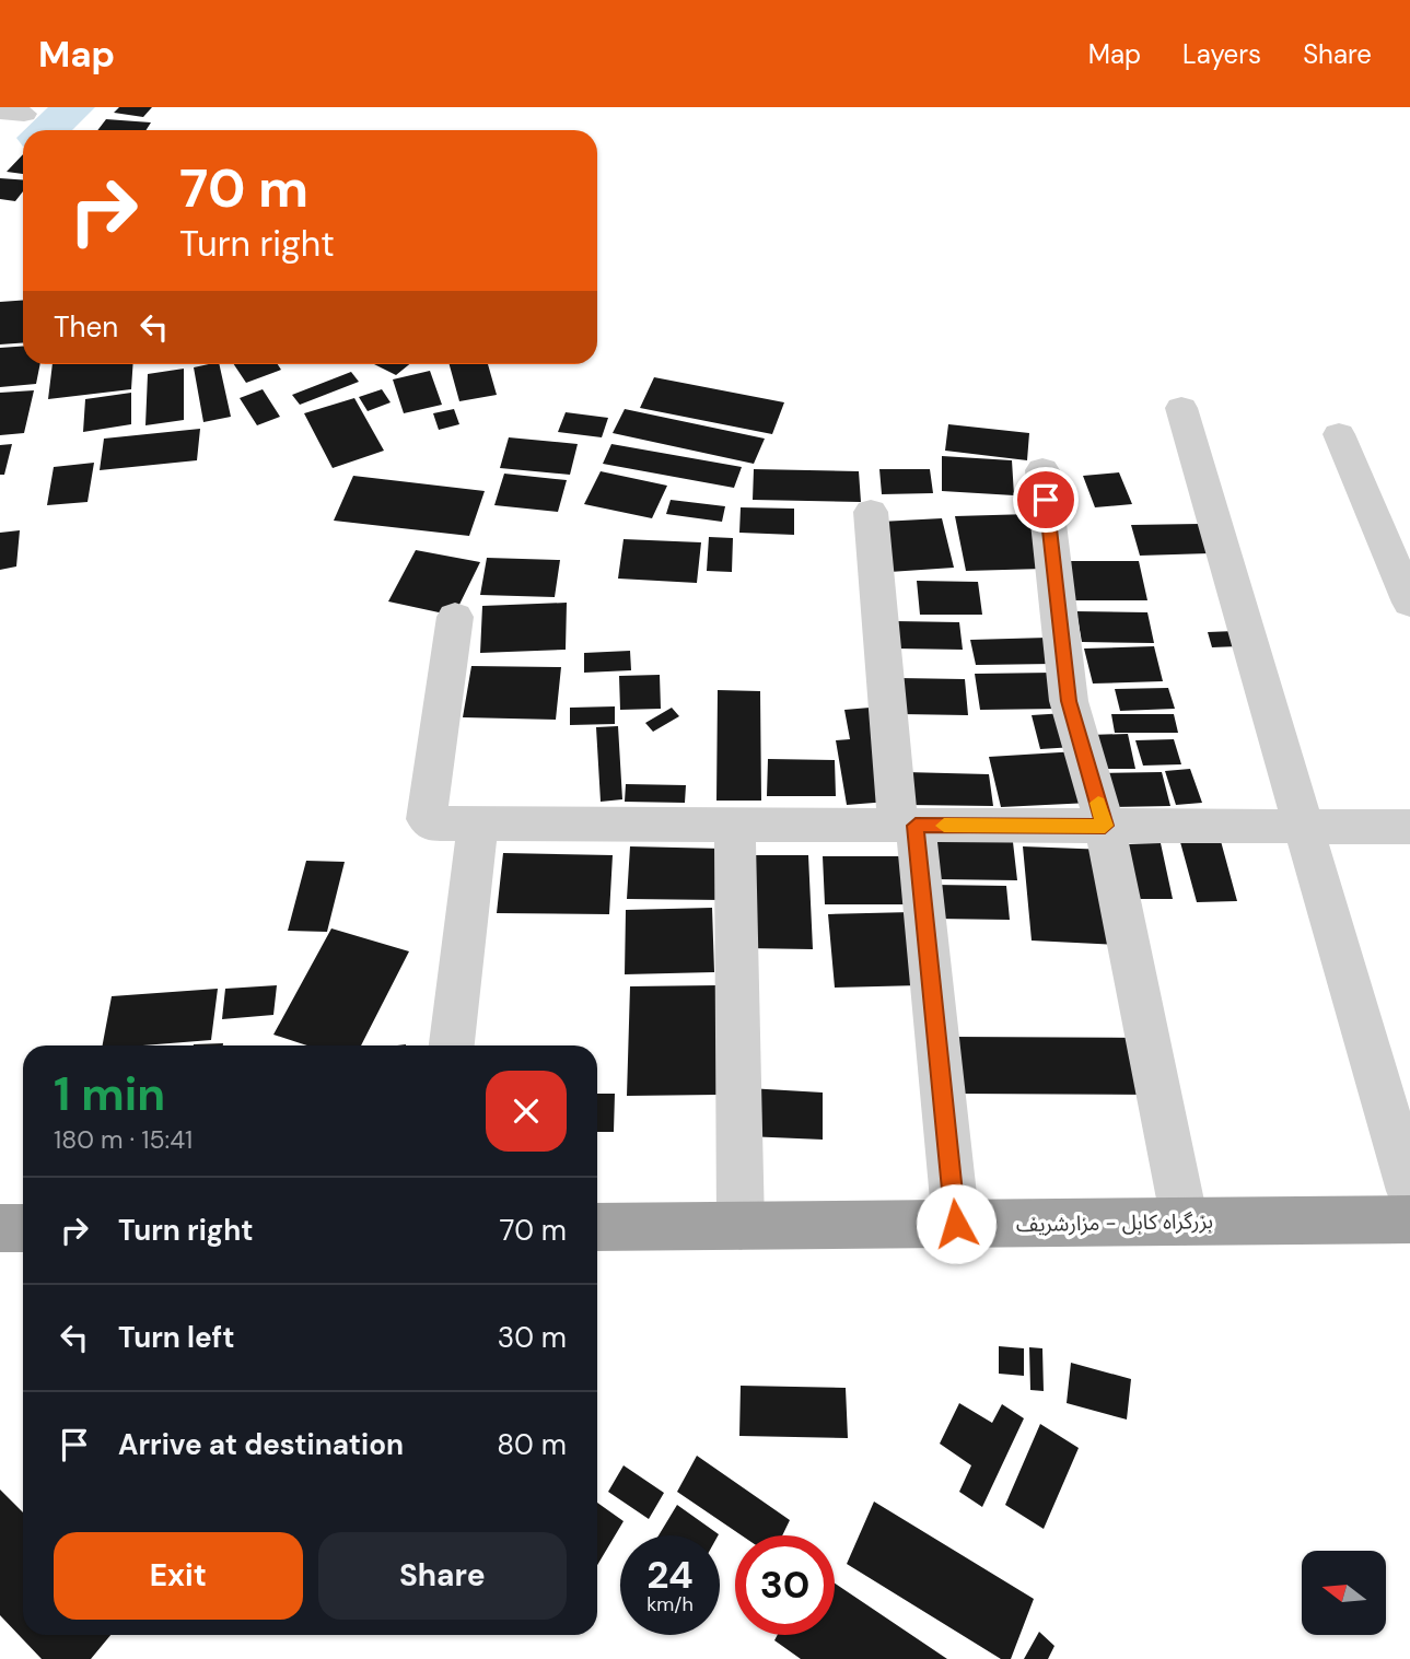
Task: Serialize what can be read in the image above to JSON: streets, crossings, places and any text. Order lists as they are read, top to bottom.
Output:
{
  "streets": {
    "highway": ["بزرگراه کابل - مزارشریف"]
  },
  "north": "left",
  "page": {
    "header": "Map",
    "nav": ["Map", "Layers", "Share"],
    "turn": ["70 m", "Turn right"],
    "then": "Then",
    "heading": ["1 min", "180 m · 15:41"],
    "list": [
      {
        "name": "Turn right",
        "value": "70 m"
      },
      {
        "name": "Turn left",
        "value": "30 m"
      },
      {
        "name": "Arrive at destination",
        "value": "80 m"
      }
    ],
    "buttons": ["Exit", "Share"],
    "speed": "24 km/h",
    "limit": "30"
  }
}
